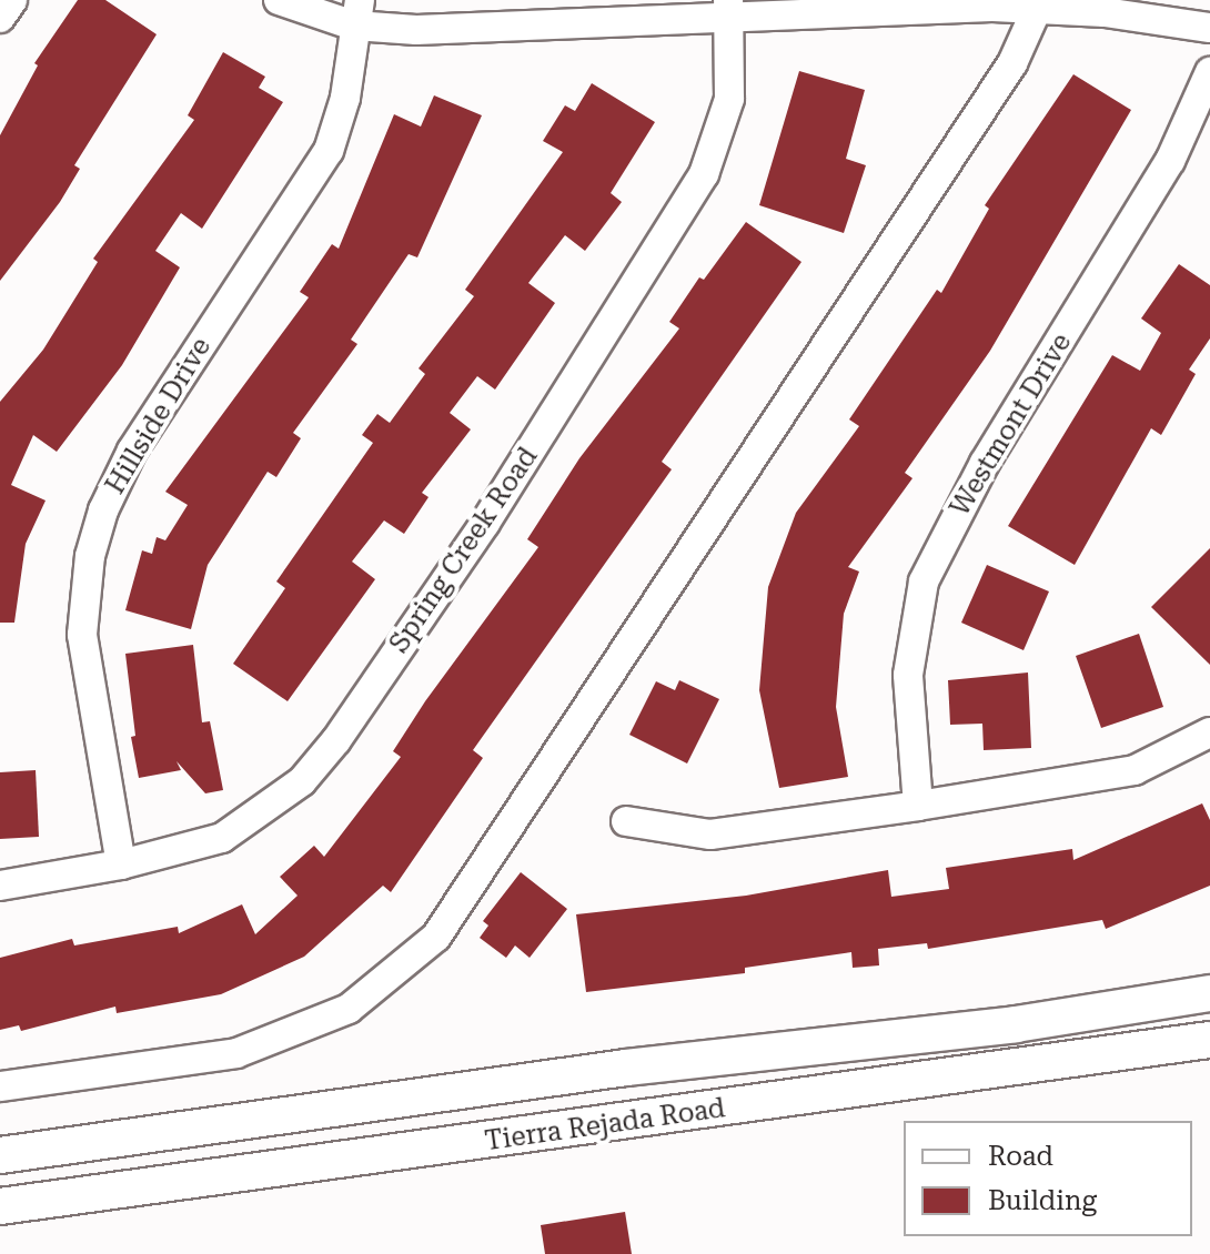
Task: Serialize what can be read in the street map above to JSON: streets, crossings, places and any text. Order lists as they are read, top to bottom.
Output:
{
  "streets": {
    "main road": ["Tierra Rejada Road"],
    "street": ["Hillside Drive", "Westmont Drive", "Spring Creek Road"]
  },
  "crossings": [
    ["Hillside Drive", "Spring Creek Road"]
  ],
  "legend": ["Road", "Building"]
}
